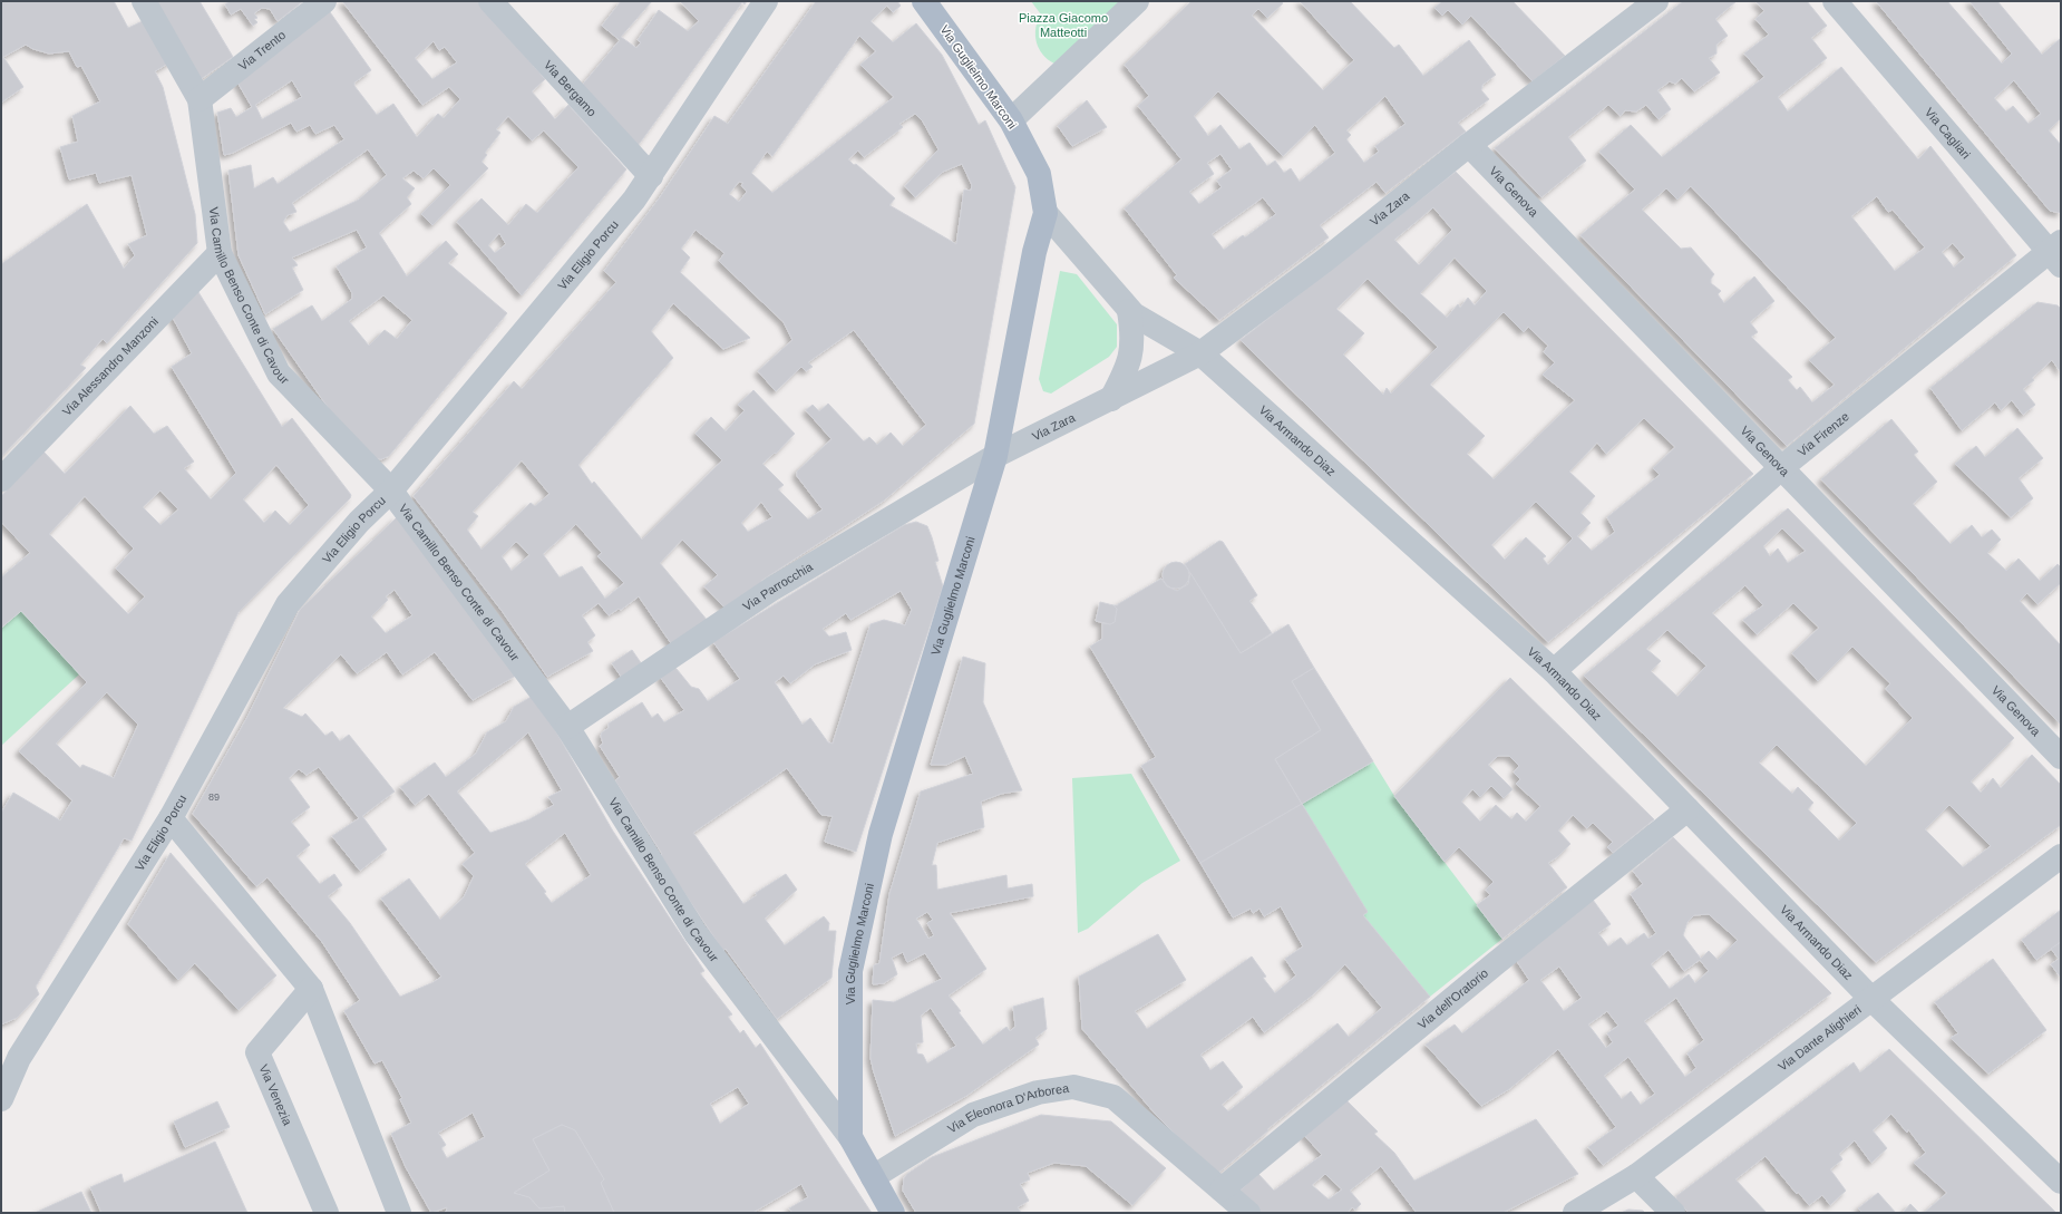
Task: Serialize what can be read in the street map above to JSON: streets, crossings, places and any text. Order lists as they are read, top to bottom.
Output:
{
  "streets": {
    "main road": ["Via Guglielmo Marconi"],
    "street": [
      "Via Trento",
      "Via Bergamo",
      "Via Cagliari",
      "Via Genova",
      "Via Zara",
      "Via Eligio Porcu",
      "Via Camillo Benso Conte di Cavour",
      "Via Alessandro Manzoni",
      "Via Firenze",
      "Via Armando Diaz",
      "Via Parrocchia",
      "Via dell'Oratorio",
      "Via Dante Alighieri",
      "Via Venezia",
      "Via Eleonora D'Arborea"
    ]
  },
  "crossings": [
    ["Via Trento", "Via Camillo Benso Conte di Cavour"],
    ["Via Guglielmo Marconi", "Via Zara"],
    ["Via Guglielmo Marconi", "Via Camillo Benso Conte di Cavour"],
    ["Via Guglielmo Marconi", "Via Armando Diaz"],
    ["Via Guglielmo Marconi", "Via Parrocchia"],
    ["Via Guglielmo Marconi", "Via Eleonora D'Arborea"],
    ["Via Bergamo", "Via Eligio Porcu"],
    ["Via Cagliari", "Via Firenze"],
    ["Via Genova", "Via Zara"],
    ["Via Genova", "Via Firenze"],
    ["Via Zara", "Via Armando Diaz"],
    ["Via Zara", "Via Parrocchia"],
    ["Via Eligio Porcu", "Via Camillo Benso Conte di Cavour"],
    ["Via Camillo Benso Conte di Cavour", "Via Alessandro Manzoni"],
    ["Via Camillo Benso Conte di Cavour", "Via Parrocchia"],
    ["Via Firenze", "Via Armando Diaz"],
    ["Via Armando Diaz", "Via dell'Oratorio"],
    ["Via Armando Diaz", "Via Dante Alighieri"],
    ["Via dell'Oratorio", "Via Eleonora D'Arborea"]
  ],
  "parks": ["Piazza Giacomo Matteotti"],
  "house_numbers": ["89"]
}
